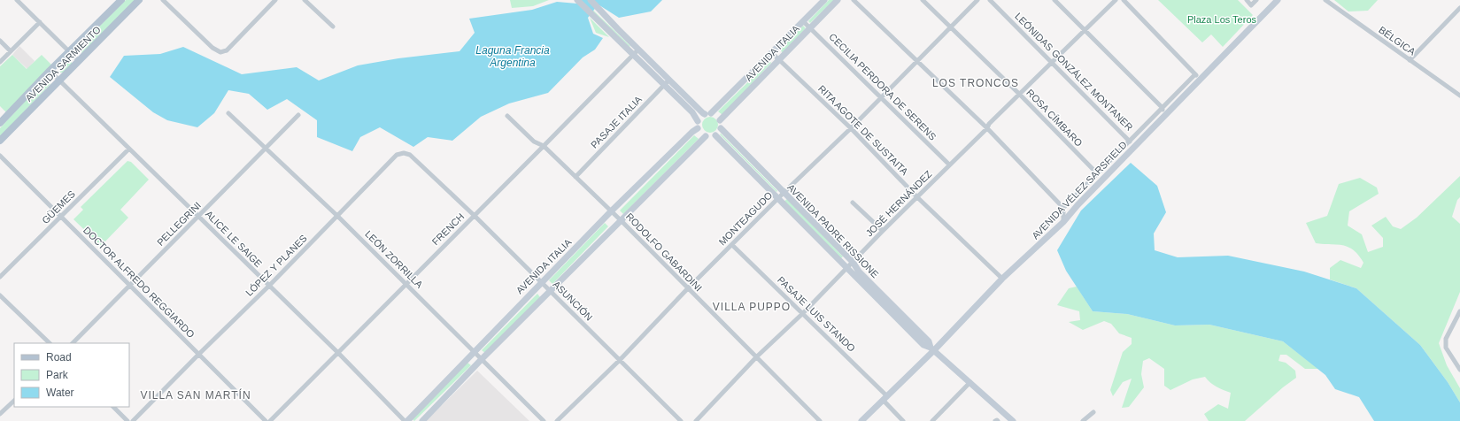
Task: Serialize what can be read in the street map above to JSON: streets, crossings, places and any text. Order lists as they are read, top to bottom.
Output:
{
  "streets": {
    "main road": [
      "AVENIDA ITALIA",
      "AVENIDA SARMIENTO",
      "AVENIDA VÉLEZ SARSFIELD",
      "AVENIDA PADRE RISSIONE"
    ],
    "street": [
      "BÉLGICA",
      "LEÓNIDAS GONZÁLEZ MONTANER",
      "CECILIA PERDORA DE SERENS",
      "ROSA CÍMBARO",
      "PASAJE ITALIA",
      "RITA AGOTE DE SUSTAITA",
      "JOSÉ HERNÁNDEZ",
      "GÜEMES",
      "MONTEAGUDO",
      "PELLEGRINI",
      "FRENCH",
      "ALICE LE SAIGE",
      "RODOLFO GABARDINI",
      "LEÓN ZORRILLA",
      "LÓPEZ Y PLANES",
      "DOCTOR ALFREDO REGGIARDO",
      "ASUNCIÓN",
      "PASAJE LUIS STANDO"
    ]
  },
  "crossings": [
    ["AVENIDA ITALIA", "CECILIA PERDORA DE SERENS"],
    ["AVENIDA ITALIA", "RITA AGOTE DE SUSTAITA"],
    ["AVENIDA ITALIA", "AVENIDA PADRE RISSIONE"],
    ["AVENIDA ITALIA", "ALICE LE SAIGE"],
    ["AVENIDA ITALIA", "RODOLFO GABARDINI"],
    ["AVENIDA ITALIA", "LEÓN ZORRILLA"],
    ["AVENIDA ITALIA", "ASUNCIÓN"],
    ["AVENIDA SARMIENTO", "ALICE LE SAIGE"],
    ["LEÓNIDAS GONZÁLEZ MONTANER", "AVENIDA VÉLEZ SARSFIELD"],
    ["LEÓNIDAS GONZÁLEZ MONTANER", "JOSÉ HERNÁNDEZ"],
    ["CECILIA PERDORA DE SERENS", "JOSÉ HERNÁNDEZ"],
    ["CECILIA PERDORA DE SERENS", "MONTEAGUDO"],
    ["ROSA CÍMBARO", "AVENIDA VÉLEZ SARSFIELD"],
    ["ROSA CÍMBARO", "JOSÉ HERNÁNDEZ"],
    ["ROSA CÍMBARO", "MONTEAGUDO"],
    ["PASAJE ITALIA", "RODOLFO GABARDINI"],
    ["RITA AGOTE DE SUSTAITA", "AVENIDA VÉLEZ SARSFIELD"],
    ["RITA AGOTE DE SUSTAITA", "JOSÉ HERNÁNDEZ"],
    ["RITA AGOTE DE SUSTAITA", "MONTEAGUDO"],
    ["AVENIDA VÉLEZ SARSFIELD", "AVENIDA PADRE RISSIONE"],
    ["AVENIDA VÉLEZ SARSFIELD", "PASAJE LUIS STANDO"],
    ["JOSÉ HERNÁNDEZ", "AVENIDA PADRE RISSIONE"],
    ["JOSÉ HERNÁNDEZ", "RODOLFO GABARDINI"],
    ["JOSÉ HERNÁNDEZ", "PASAJE LUIS STANDO"],
    ["GÜEMES", "ALICE LE SAIGE"],
    ["GÜEMES", "DOCTOR ALFREDO REGGIARDO"],
    ["MONTEAGUDO", "AVENIDA PADRE RISSIONE"],
    ["MONTEAGUDO", "RODOLFO GABARDINI"],
    ["MONTEAGUDO", "ASUNCIÓN"],
    ["MONTEAGUDO", "PASAJE LUIS STANDO"],
    ["PELLEGRINI", "ALICE LE SAIGE"],
    ["PELLEGRINI", "LEÓN ZORRILLA"],
    ["PELLEGRINI", "DOCTOR ALFREDO REGGIARDO"],
    ["FRENCH", "ALICE LE SAIGE"],
    ["FRENCH", "RODOLFO GABARDINI"],
    ["FRENCH", "LEÓN ZORRILLA"],
    ["FRENCH", "ASUNCIÓN"],
    ["ALICE LE SAIGE", "LÓPEZ Y PLANES"],
    ["LEÓN ZORRILLA", "LÓPEZ Y PLANES"],
    ["LÓPEZ Y PLANES", "DOCTOR ALFREDO REGGIARDO"],
    ["LÓPEZ Y PLANES", "ASUNCIÓN"]
  ],
  "districts": ["LOS TRONCOS", "VILLA PUPPO", "VILLA SAN MARTÍN"],
  "water": ["Laguna Francia Argentina"],
  "parks": ["Plaza Los Teros"],
  "legend": ["Road", "Park", "Water"]
}
